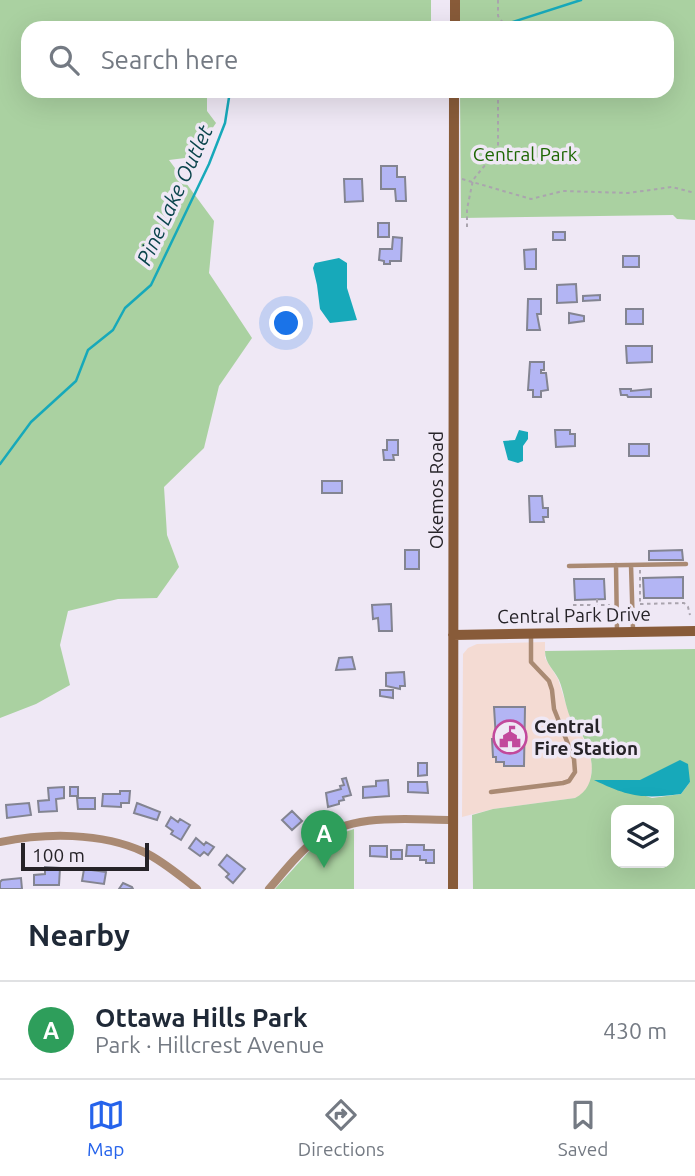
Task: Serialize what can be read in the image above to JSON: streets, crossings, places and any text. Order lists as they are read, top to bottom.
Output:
{
  "streets": {
    "street": ["Okemos Road", "Central Park Drive"]
  },
  "crossings": [
    ["Okemos Road", "Central Park Drive"]
  ],
  "water": ["Pine Lake Outlet"],
  "parks": ["Central Park"],
  "places": {
    "public building": ["Central Fire Station"]
  },
  "scale_bar": "100 m",
  "page": {
    "search": "Search here",
    "pins": "A",
    "scale": "100 m",
    "heading": "Nearby",
    "list": [
      {
        "mark": "A",
        "name": "Ottawa Hills Park",
        "note": "Park · Hillcrest Avenue",
        "value": "430 m"
      }
    ],
    "nav": ["Map", "Directions", "Saved"]
  }
}
